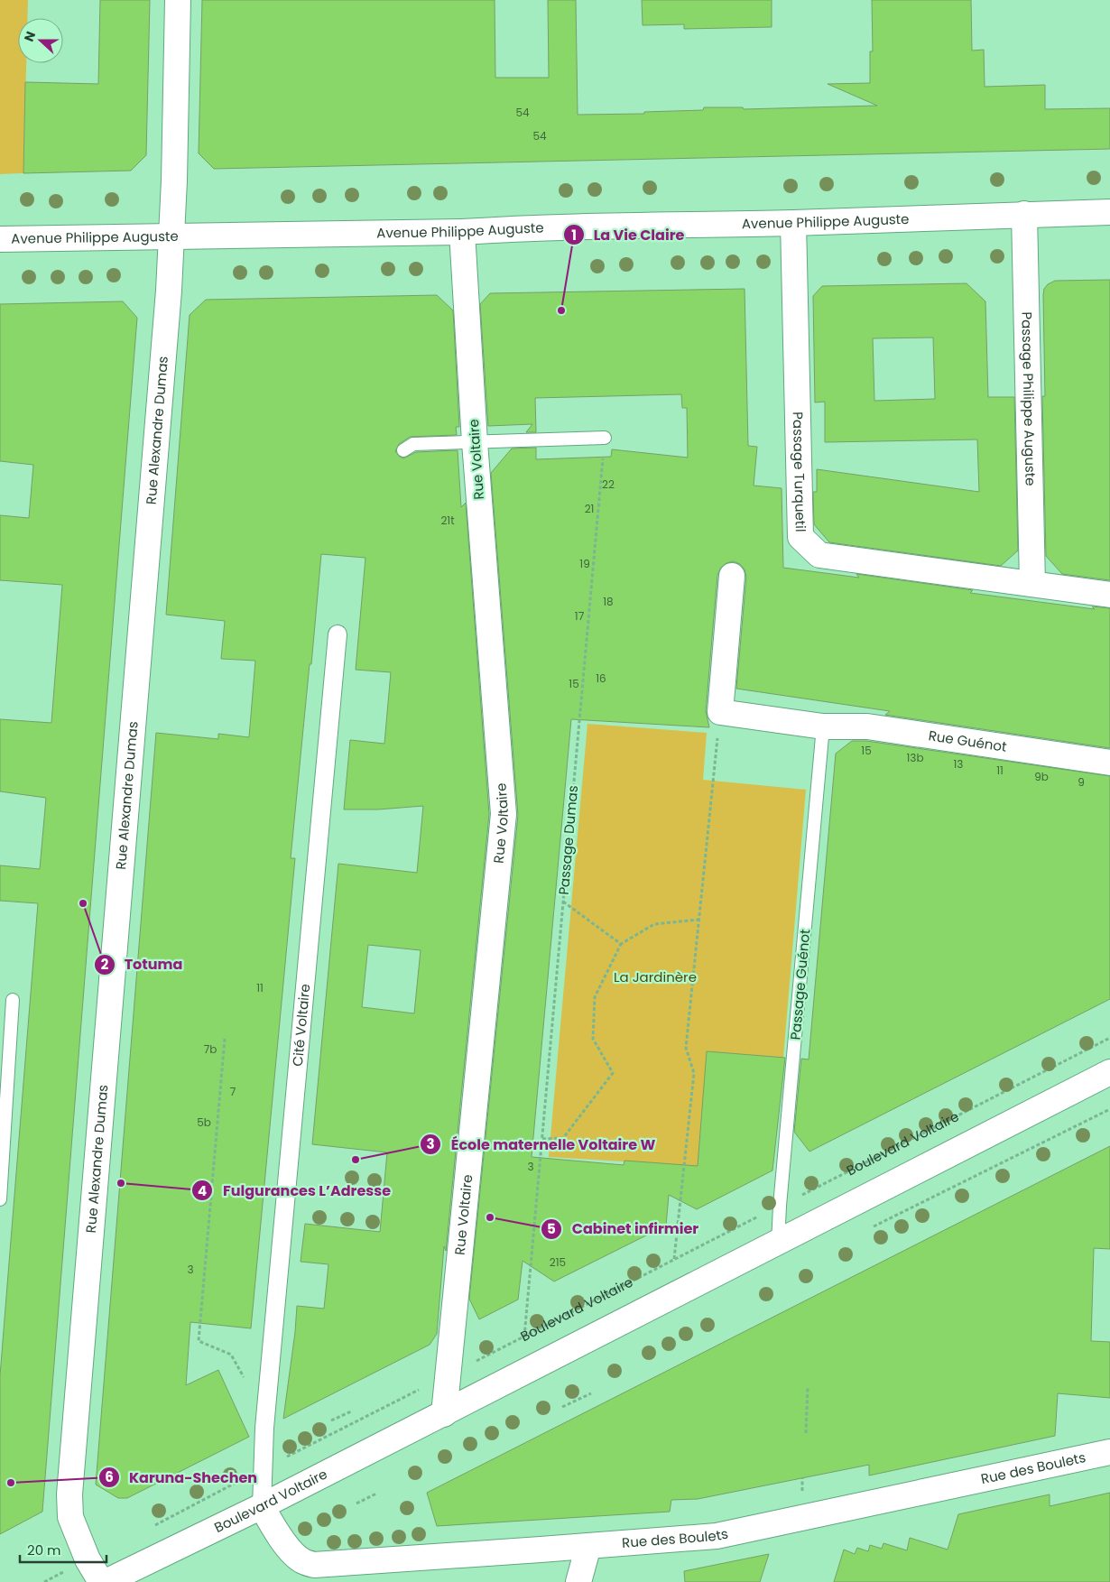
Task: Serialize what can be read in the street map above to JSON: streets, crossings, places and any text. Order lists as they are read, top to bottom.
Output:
{
  "streets": {
    "street": [
      "Avenue Philippe Auguste",
      "Passage Philippe Auguste",
      "Rue Alexandre Dumas",
      "Rue Voltaire",
      "Passage Turquetil",
      "Rue Guénot",
      "Cité Voltaire",
      "Boulevard Voltaire",
      "Rue des Boulets"
    ],
    "lane": ["Passage Guénot"],
    "path": ["Passage Dumas"]
  },
  "crossings": [
    ["Avenue Philippe Auguste", "Passage Philippe Auguste"],
    ["Avenue Philippe Auguste", "Rue Alexandre Dumas"],
    ["Avenue Philippe Auguste", "Rue Voltaire"],
    ["Avenue Philippe Auguste", "Passage Turquetil"],
    ["Passage Philippe Auguste", "Passage Turquetil"],
    ["Rue Voltaire", "Boulevard Voltaire"],
    ["Rue Guénot", "Passage Guénot"],
    ["Passage Dumas", "Boulevard Voltaire"],
    ["Passage Guénot", "Boulevard Voltaire"],
    ["Cité Voltaire", "Boulevard Voltaire"],
    ["Cité Voltaire", "Rue des Boulets"],
    ["Boulevard Voltaire", "Rue des Boulets"]
  ],
  "parks": ["La Jardinère"],
  "places": [
    "La Vie Claire",
    "Totuma",
    "École maternelle Voltaire W",
    "Fulgurances L’Adresse",
    "Cabinet infirmier",
    "Karuna-Shechen"
  ],
  "house_numbers": [
    "54",
    "54",
    "22",
    "21",
    "21t",
    "19",
    "18",
    "17",
    "16",
    "15",
    "15",
    "13b",
    "13",
    "11",
    "9b",
    "9",
    "11",
    "7b",
    "7",
    "5b",
    "3",
    "215",
    "3"
  ],
  "scale_bar": "20 m",
  "north": "left"
}
